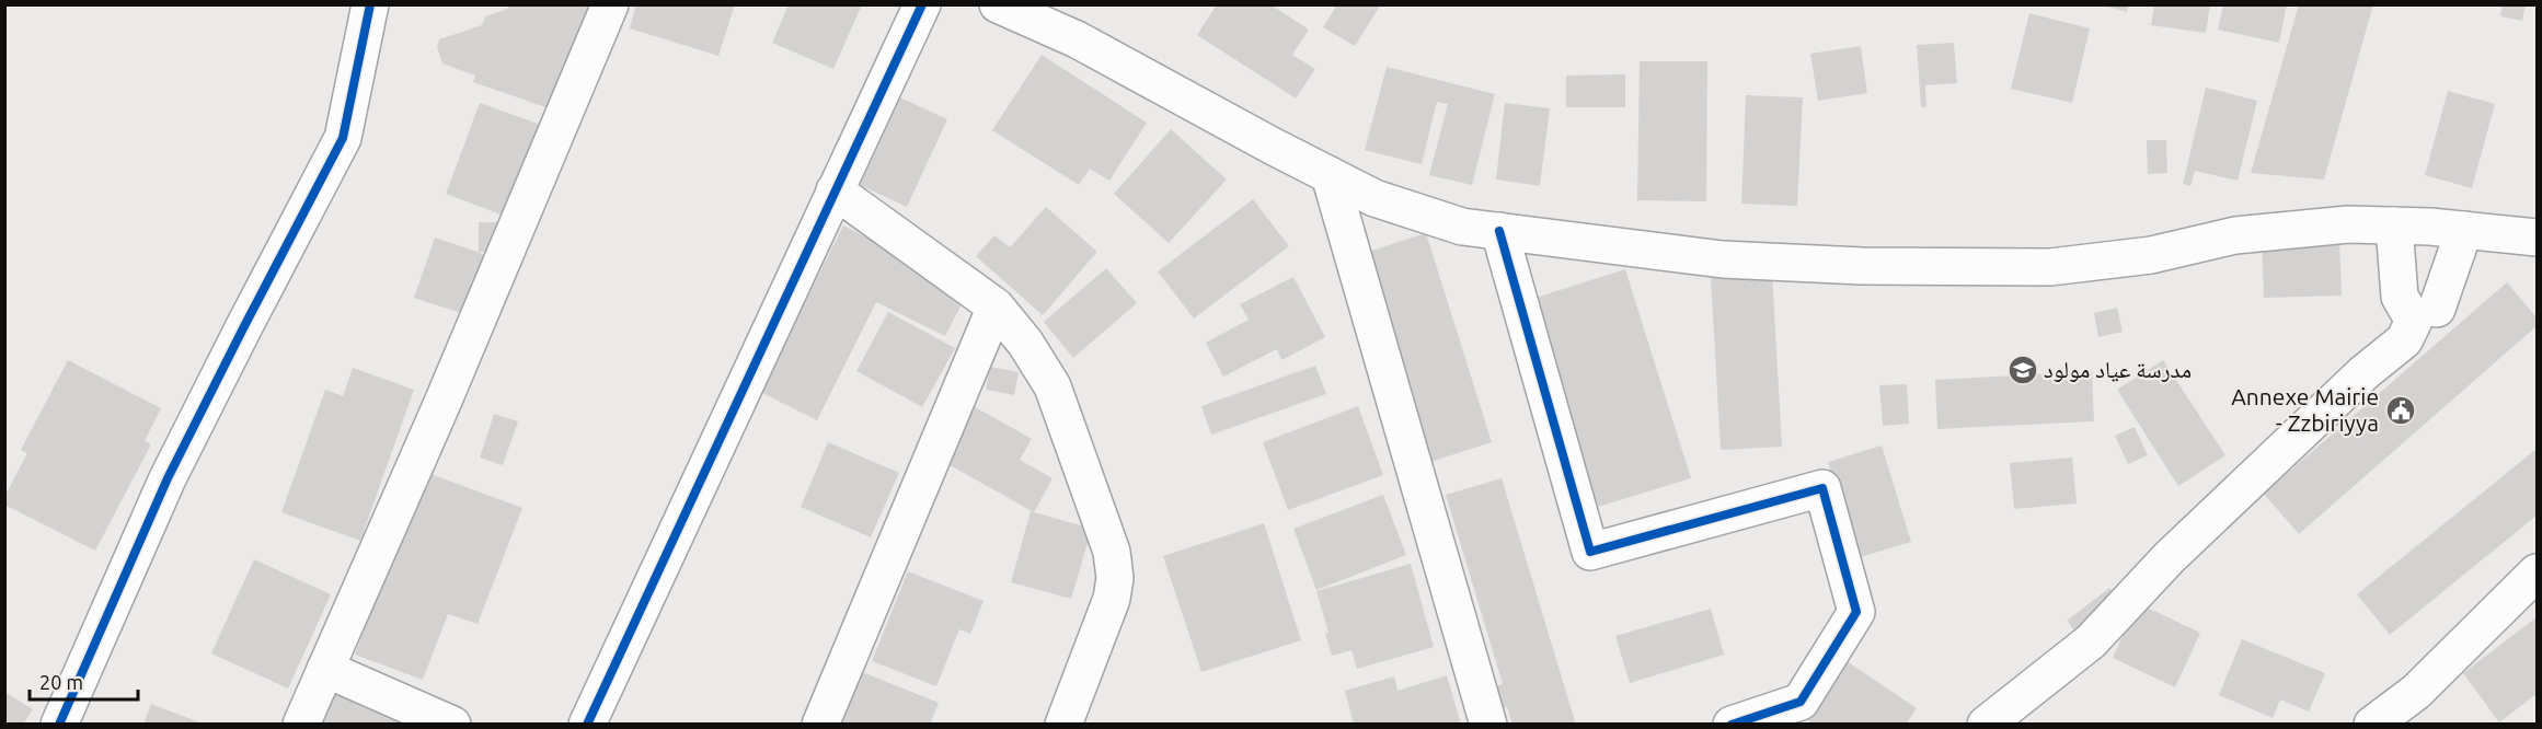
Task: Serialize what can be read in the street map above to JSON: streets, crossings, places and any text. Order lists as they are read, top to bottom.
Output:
{
  "places": {
    "school or university": ["مدرسة عياد مولود"],
    "public building": ["Annexe Mairie - Zzbiriyya"]
  },
  "scale_bar": "20 m"
}
